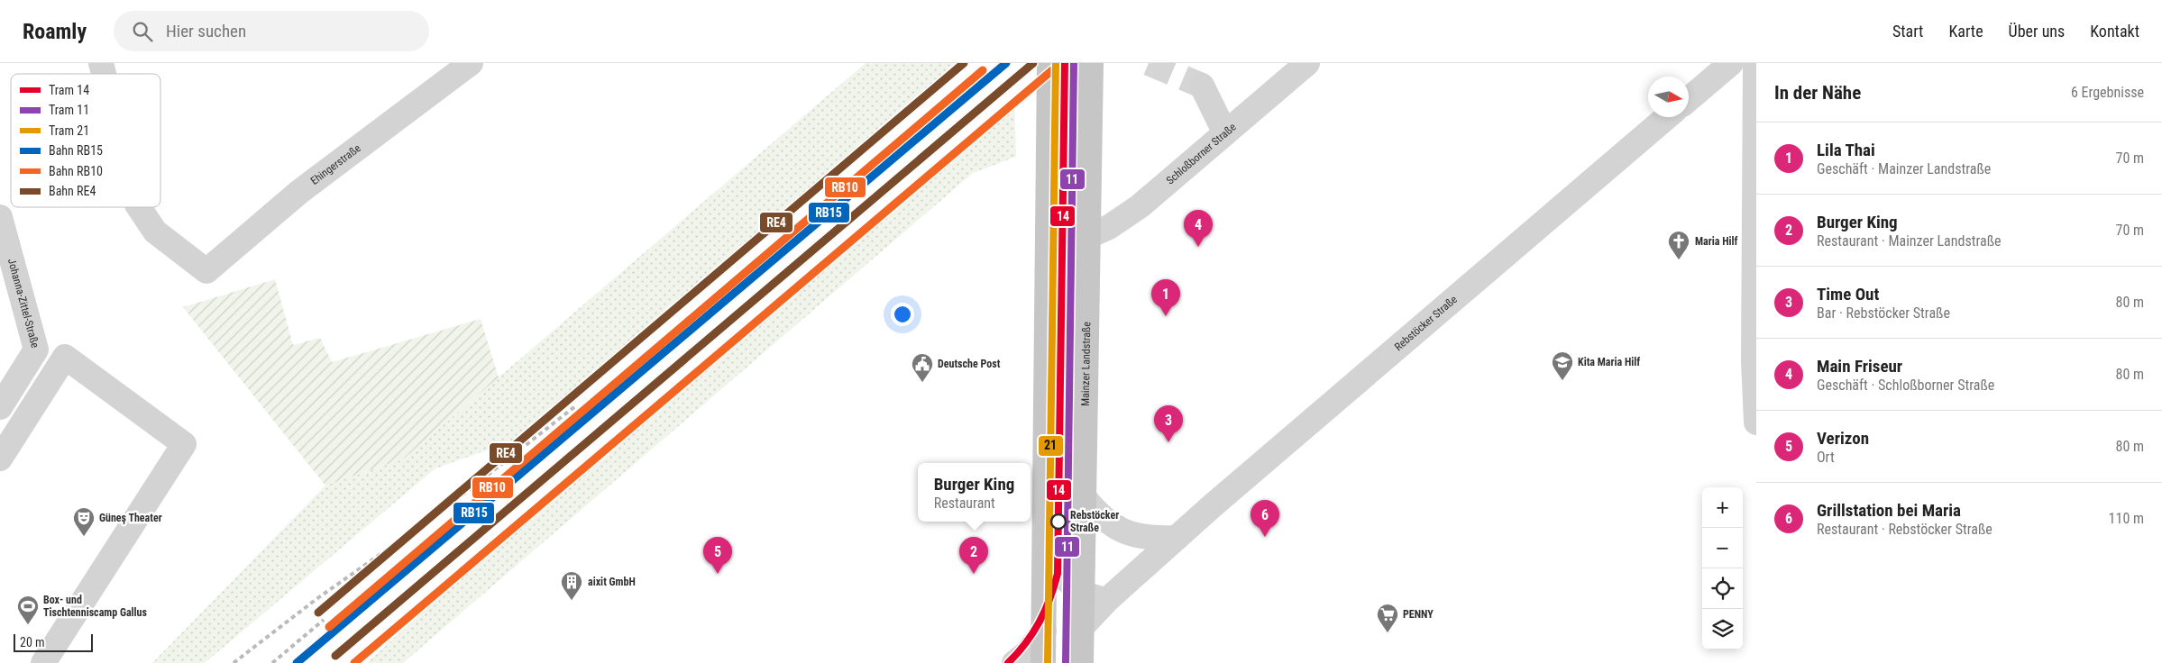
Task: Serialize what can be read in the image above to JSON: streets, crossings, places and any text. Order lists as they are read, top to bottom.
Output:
{
  "streets": {
    "main road": ["Mainzer Landstraße"],
    "street": [
      "Schloßborner Straße",
      "Ehingerstraße",
      "Johanna-Zittel-Straße",
      "Rebstöcker Straße"
    ]
  },
  "crossings": [
    ["Schloßborner Straße", "Mainzer Landstraße"],
    ["Rebstöcker Straße", "Mainzer Landstraße"]
  ],
  "places": {
    "church": ["Maria Hilf"],
    "school or university": ["Kita Maria Hilf"],
    "public building": ["Deutsche Post"],
    "other": ["Rebstöcker Straße"],
    "theatre": ["Güneş Theater"],
    "building": ["aixit GmbH"],
    "sports": ["Box- und Tischtenniscamp Gallus"],
    "supermarket": ["PENNY"]
  },
  "lines": [
    "tram line 14",
    "tram line 11",
    "tram line 21",
    "rail line RB15",
    "rail line RE4",
    "rail line RB10"
  ],
  "legend": [
    "Tram 14",
    "Tram 11",
    "Tram 21",
    "Bahn RB15",
    "Bahn RB10",
    "Bahn RE4"
  ],
  "scale_bar": "20 m",
  "north": "right",
  "page": {
    "header": "Roamly",
    "search": "Hier suchen",
    "nav": [
      "Start",
      "Karte",
      "Über uns",
      "Kontakt"
    ],
    "heading": ["In der Nähe", "6 Ergebnisse"],
    "list": [
      {
        "mark": "1",
        "name": "Lila Thai",
        "note": "Geschäft · Mainzer Landstraße",
        "value": "70 m"
      },
      {
        "mark": "2",
        "name": "Burger King",
        "note": "Restaurant · Mainzer Landstraße",
        "value": "70 m"
      },
      {
        "mark": "3",
        "name": "Time Out",
        "note": "Bar · Rebstöcker Straße",
        "value": "80 m"
      },
      {
        "mark": "4",
        "name": "Main Friseur",
        "note": "Geschäft · Schloßborner Straße",
        "value": "80 m"
      },
      {
        "mark": "5",
        "name": "Verizon",
        "note": "Ort",
        "value": "80 m"
      },
      {
        "mark": "6",
        "name": "Grillstation bei Maria",
        "note": "Restaurant · Rebstöcker Straße",
        "value": "110 m"
      }
    ],
    "pins": [
      "4",
      "1",
      "3",
      "6",
      "2",
      "5"
    ],
    "popup": ["Burger King", "Restaurant"],
    "map_buttons": ["+", "−"],
    "scale": "20 m"
  }
}
